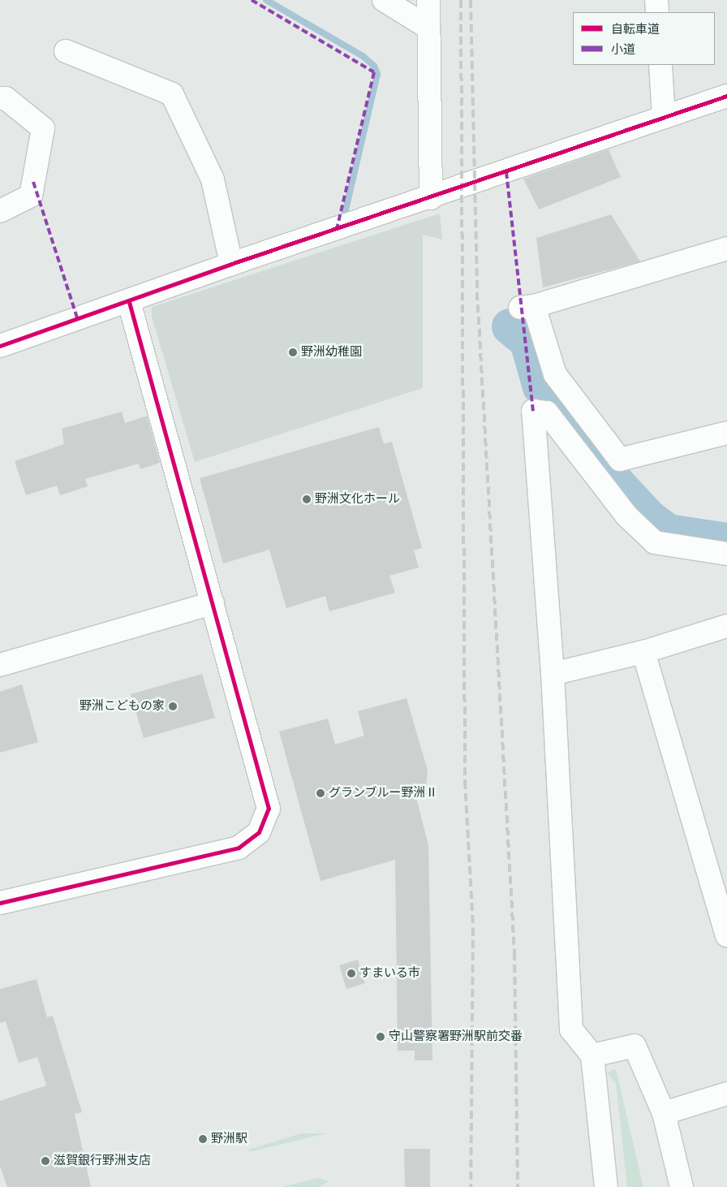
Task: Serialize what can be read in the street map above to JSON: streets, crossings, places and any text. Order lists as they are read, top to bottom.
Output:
{
  "places": [
    "野洲幼稚園",
    "野洲文化ホール",
    "野洲こどもの家",
    "グランブルー野洲Ⅱ",
    "すまいる市",
    "守山警察署野洲駅前交番",
    "野洲駅",
    "滋賀銀行野洲支店"
  ],
  "legend": ["自転車道", "小道"]
}
